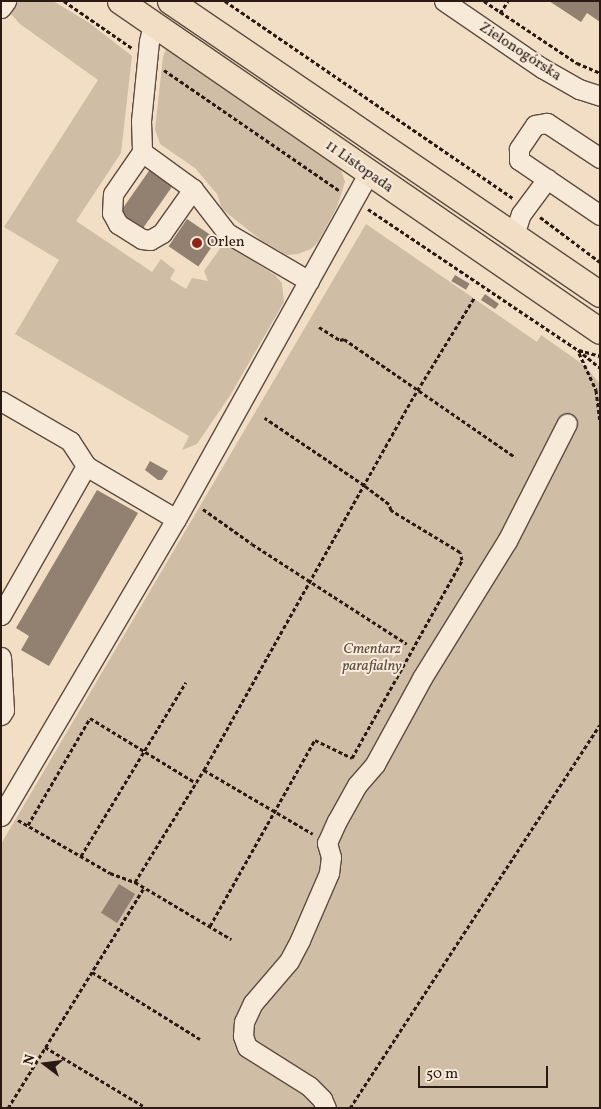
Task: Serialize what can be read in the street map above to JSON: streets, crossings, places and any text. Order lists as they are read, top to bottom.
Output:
{
  "streets": {
    "main road": ["11 Listopada"],
    "street": ["Zielonogórska"]
  },
  "parks": ["Cmentarz parafialny"],
  "places": ["Orlen"],
  "scale_bar": "50 m",
  "north": "left"
}
